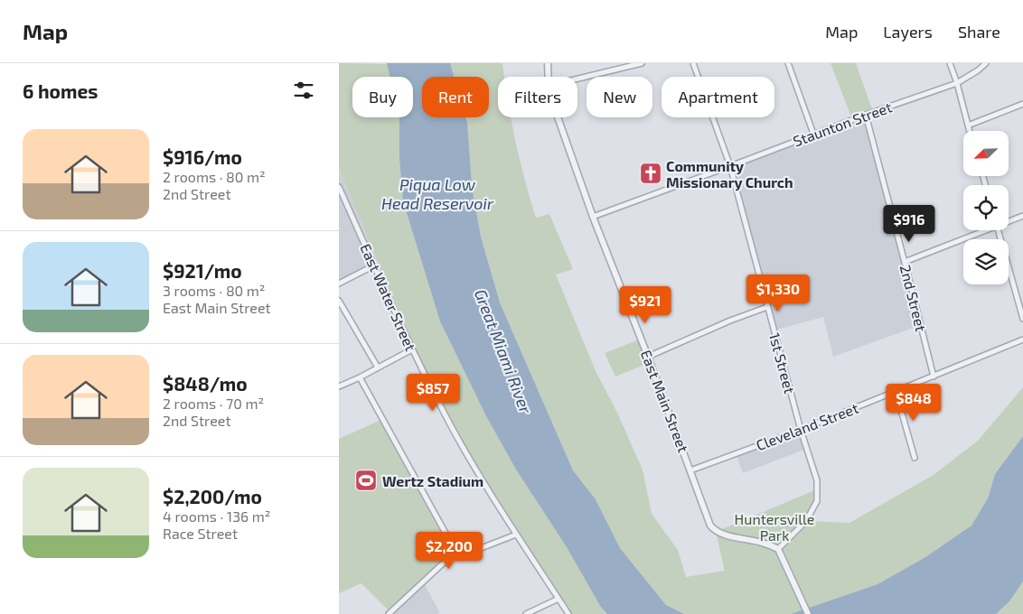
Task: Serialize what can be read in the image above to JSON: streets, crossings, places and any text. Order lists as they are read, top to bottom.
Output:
{
  "streets": {
    "street": [
      "Staunton Street",
      "East Water Street",
      "2nd Street",
      "1st Street",
      "East Main Street",
      "Cleveland Street"
    ]
  },
  "crossings": [
    ["Staunton Street", "2nd Street"],
    ["Staunton Street", "1st Street"],
    ["Staunton Street", "East Main Street"],
    ["2nd Street", "Cleveland Street"],
    ["1st Street", "East Main Street"],
    ["1st Street", "Cleveland Street"],
    ["East Main Street", "Cleveland Street"]
  ],
  "water": ["Piqua Low Head Reservoir", "Great Miami River"],
  "parks": ["Huntersville Park"],
  "places": {
    "church": ["Community Missionary Church"],
    "sports": ["Wertz Stadium"]
  },
  "north": "bottom left",
  "page": {
    "header": "Map",
    "nav": ["Map", "Layers", "Share"],
    "heading": "6 homes",
    "chip": [
      "Buy",
      "Rent",
      "Filters",
      "New",
      "Apartment"
    ],
    "list": [
      {
        "name": "$916/mo",
        "note": "2 rooms · 80 m² · 2nd Street"
      },
      {
        "name": "$921/mo",
        "note": "3 rooms · 80 m² · East Main Street"
      },
      {
        "name": "$848/mo",
        "note": "2 rooms · 70 m² · 2nd Street"
      },
      {
        "name": "$2,200/mo",
        "note": "4 rooms · 136 m² · Race Street"
      }
    ],
    "price": [
      "$916",
      "$1,330",
      "$921",
      "$857",
      "$848",
      "$2,200"
    ]
  }
}
